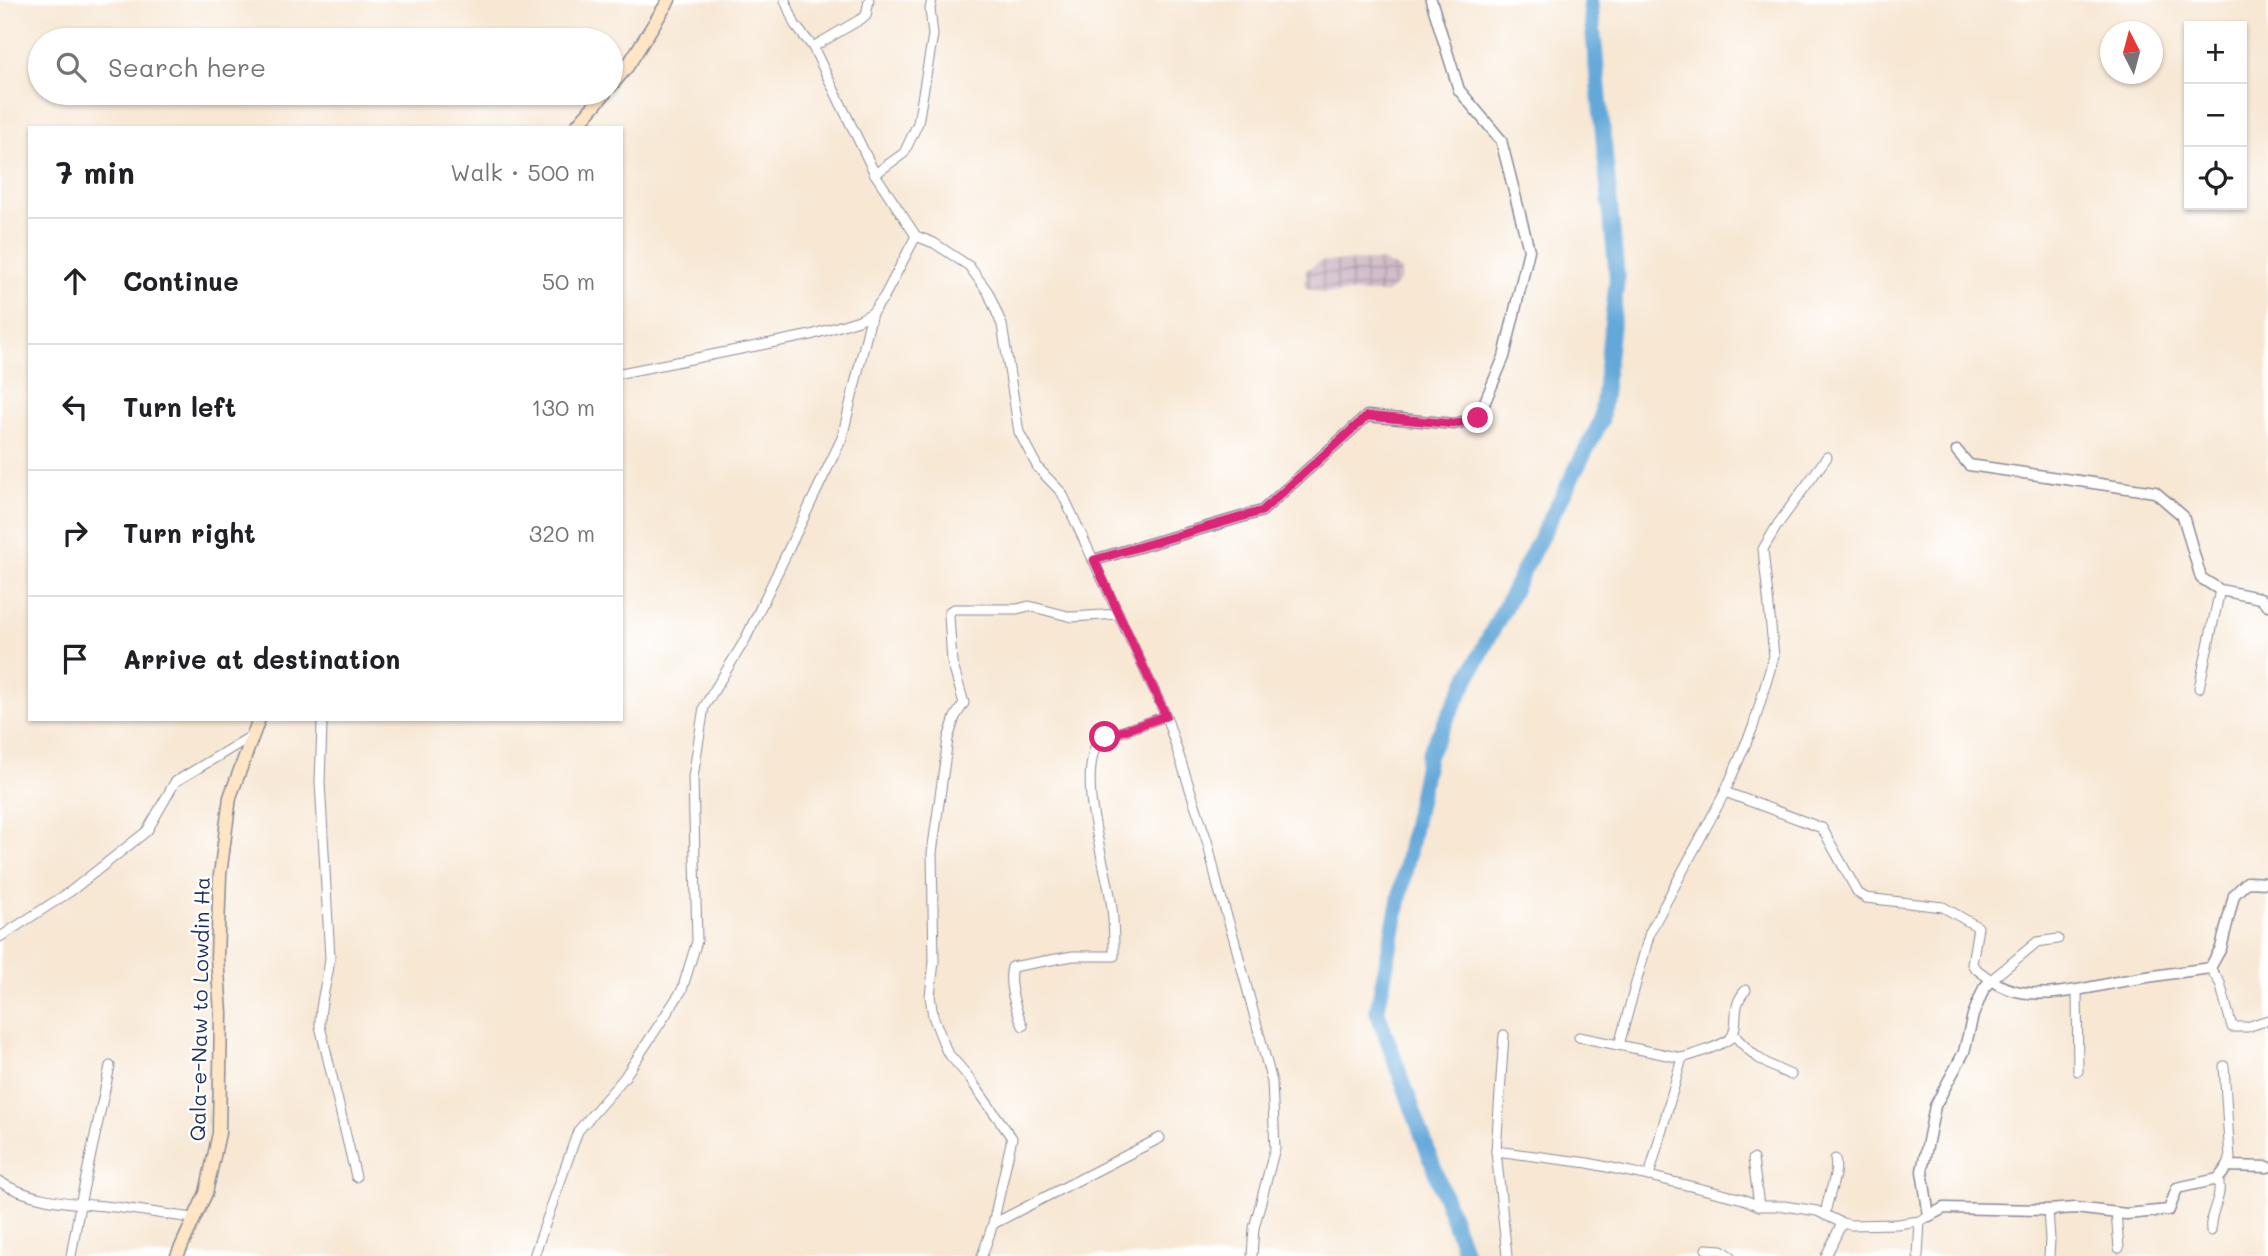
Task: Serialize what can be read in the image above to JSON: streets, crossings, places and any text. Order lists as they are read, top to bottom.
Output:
{
  "streets": {
    "main road": ["Qala-e-Naw to Lowdin Ha"]
  },
  "north": "top",
  "page": {
    "map_buttons": ["+", "−"],
    "search": "Search here",
    "heading": ["7 min", "Walk · 500 m"],
    "list": [
      ["Continue", "50 m"],
      ["Turn left", "130 m"],
      ["Turn right", "320 m"],
      "Arrive at destination"
    ]
  }
}
